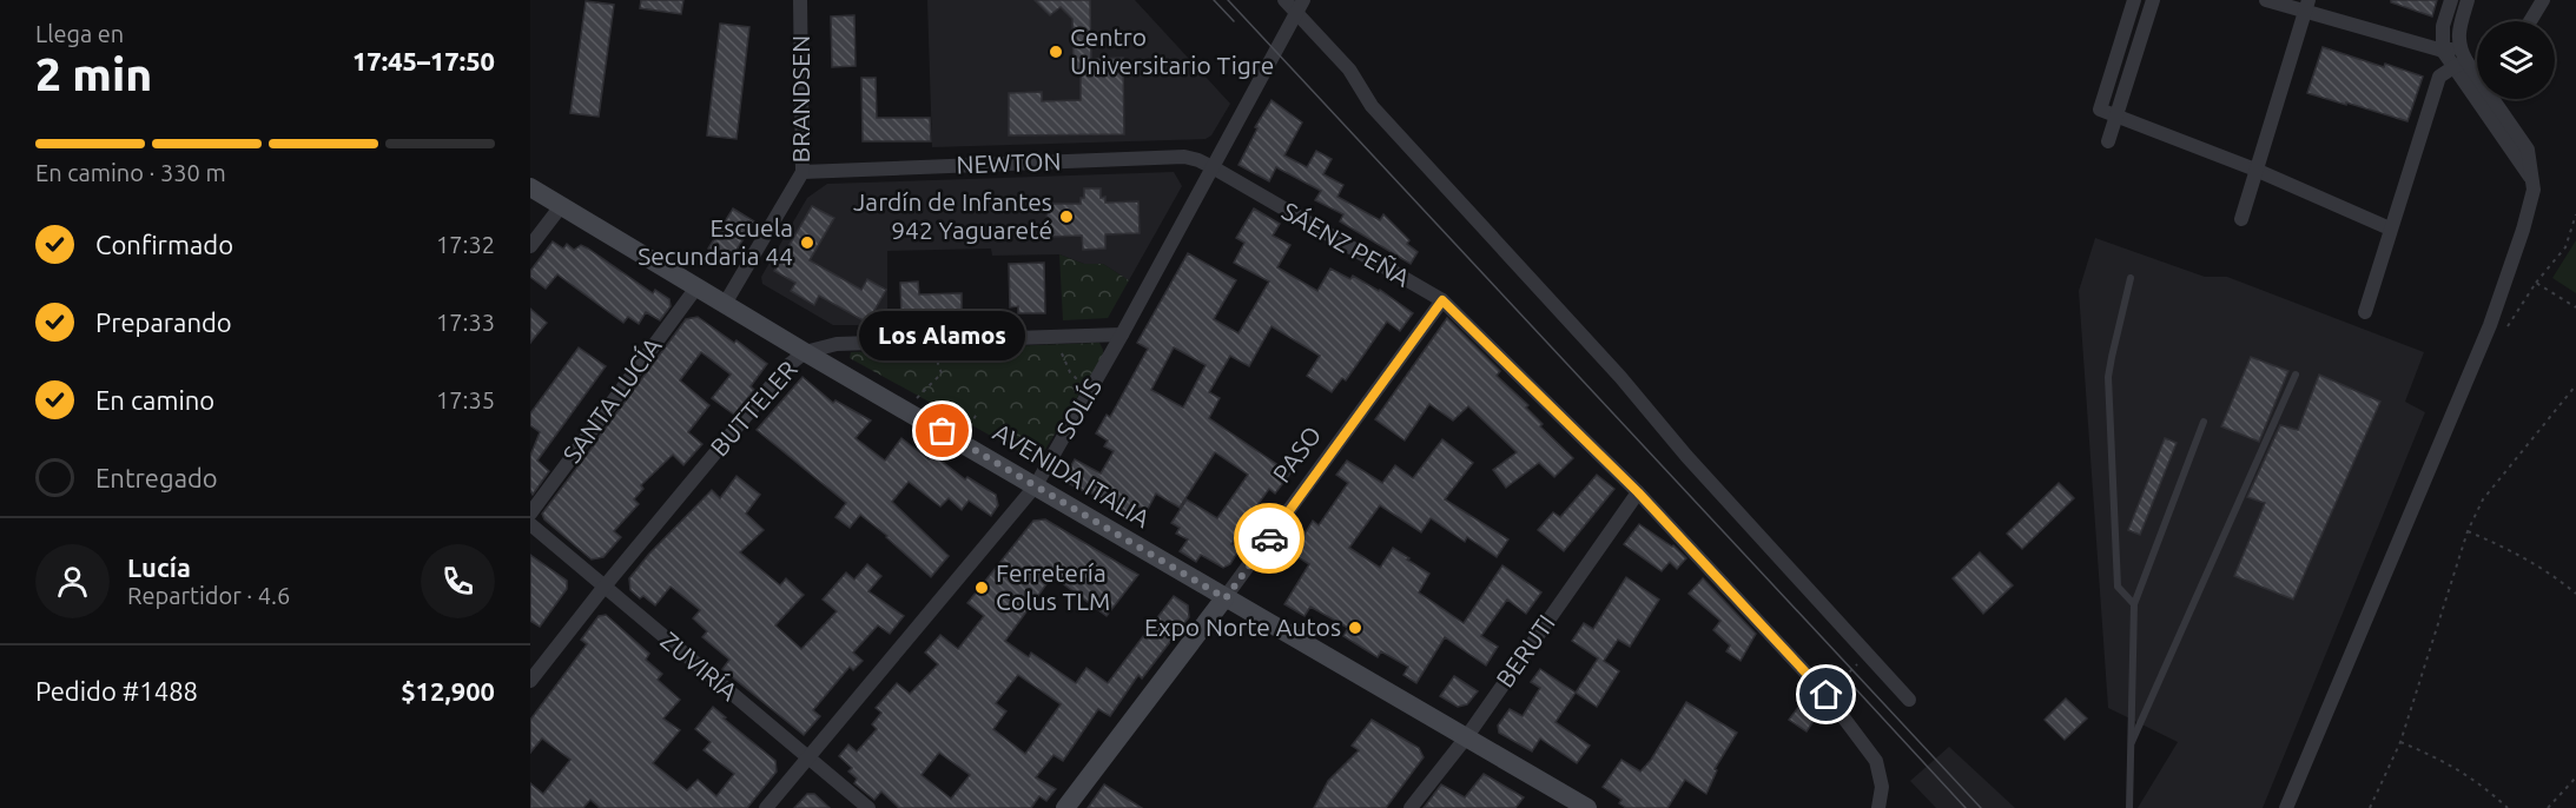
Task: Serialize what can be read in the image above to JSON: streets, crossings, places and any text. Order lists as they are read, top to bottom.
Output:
{
  "streets": {
    "street": [
      "BRANDSEN",
      "NEWTON",
      "SÁENZ PEÑA",
      "SANTA LUCÍA",
      "BUTTELER",
      "SOLÍS",
      "PASO",
      "AVENIDA ITALIA",
      "BERUTI",
      "ZUVIRÍA"
    ]
  },
  "crossings": [
    ["BRANDSEN", "NEWTON"],
    ["BRANDSEN", "AVENIDA ITALIA"],
    ["NEWTON", "SÁENZ PEÑA"],
    ["NEWTON", "SOLÍS"],
    ["SÁENZ PEÑA", "SOLÍS"],
    ["SÁENZ PEÑA", "PASO"],
    ["SÁENZ PEÑA", "BERUTI"],
    ["SANTA LUCÍA", "AVENIDA ITALIA"],
    ["BUTTELER", "SOLÍS"],
    ["BUTTELER", "AVENIDA ITALIA"],
    ["BUTTELER", "ZUVIRÍA"],
    ["SOLÍS", "AVENIDA ITALIA"],
    ["SOLÍS", "ZUVIRÍA"],
    ["PASO", "AVENIDA ITALIA"],
    ["AVENIDA ITALIA", "BERUTI"]
  ],
  "places": [
    "Centro Universitario Tigre",
    "Jardín de Infantes 942 Yaguareté",
    "Escuela Secundaria 44",
    "Los Alamos",
    "Ferretería Colus TLM",
    "Expo Norte Autos"
  ],
  "page": {
    "heading": ["2 min", "Llega en", "17:45–17:50"],
    "panel": [
      "Lucía",
      "Repartidor · 4.6",
      "Pedido #1488",
      "$12,900"
    ],
    "bar": "En camino · 330 m",
    "list": [
      ["Confirmado", "17:32"],
      ["Preparando", "17:33"],
      ["En camino", "17:35"],
      "Entregado"
    ],
    "bubble": "Los Alamos"
  }
}
